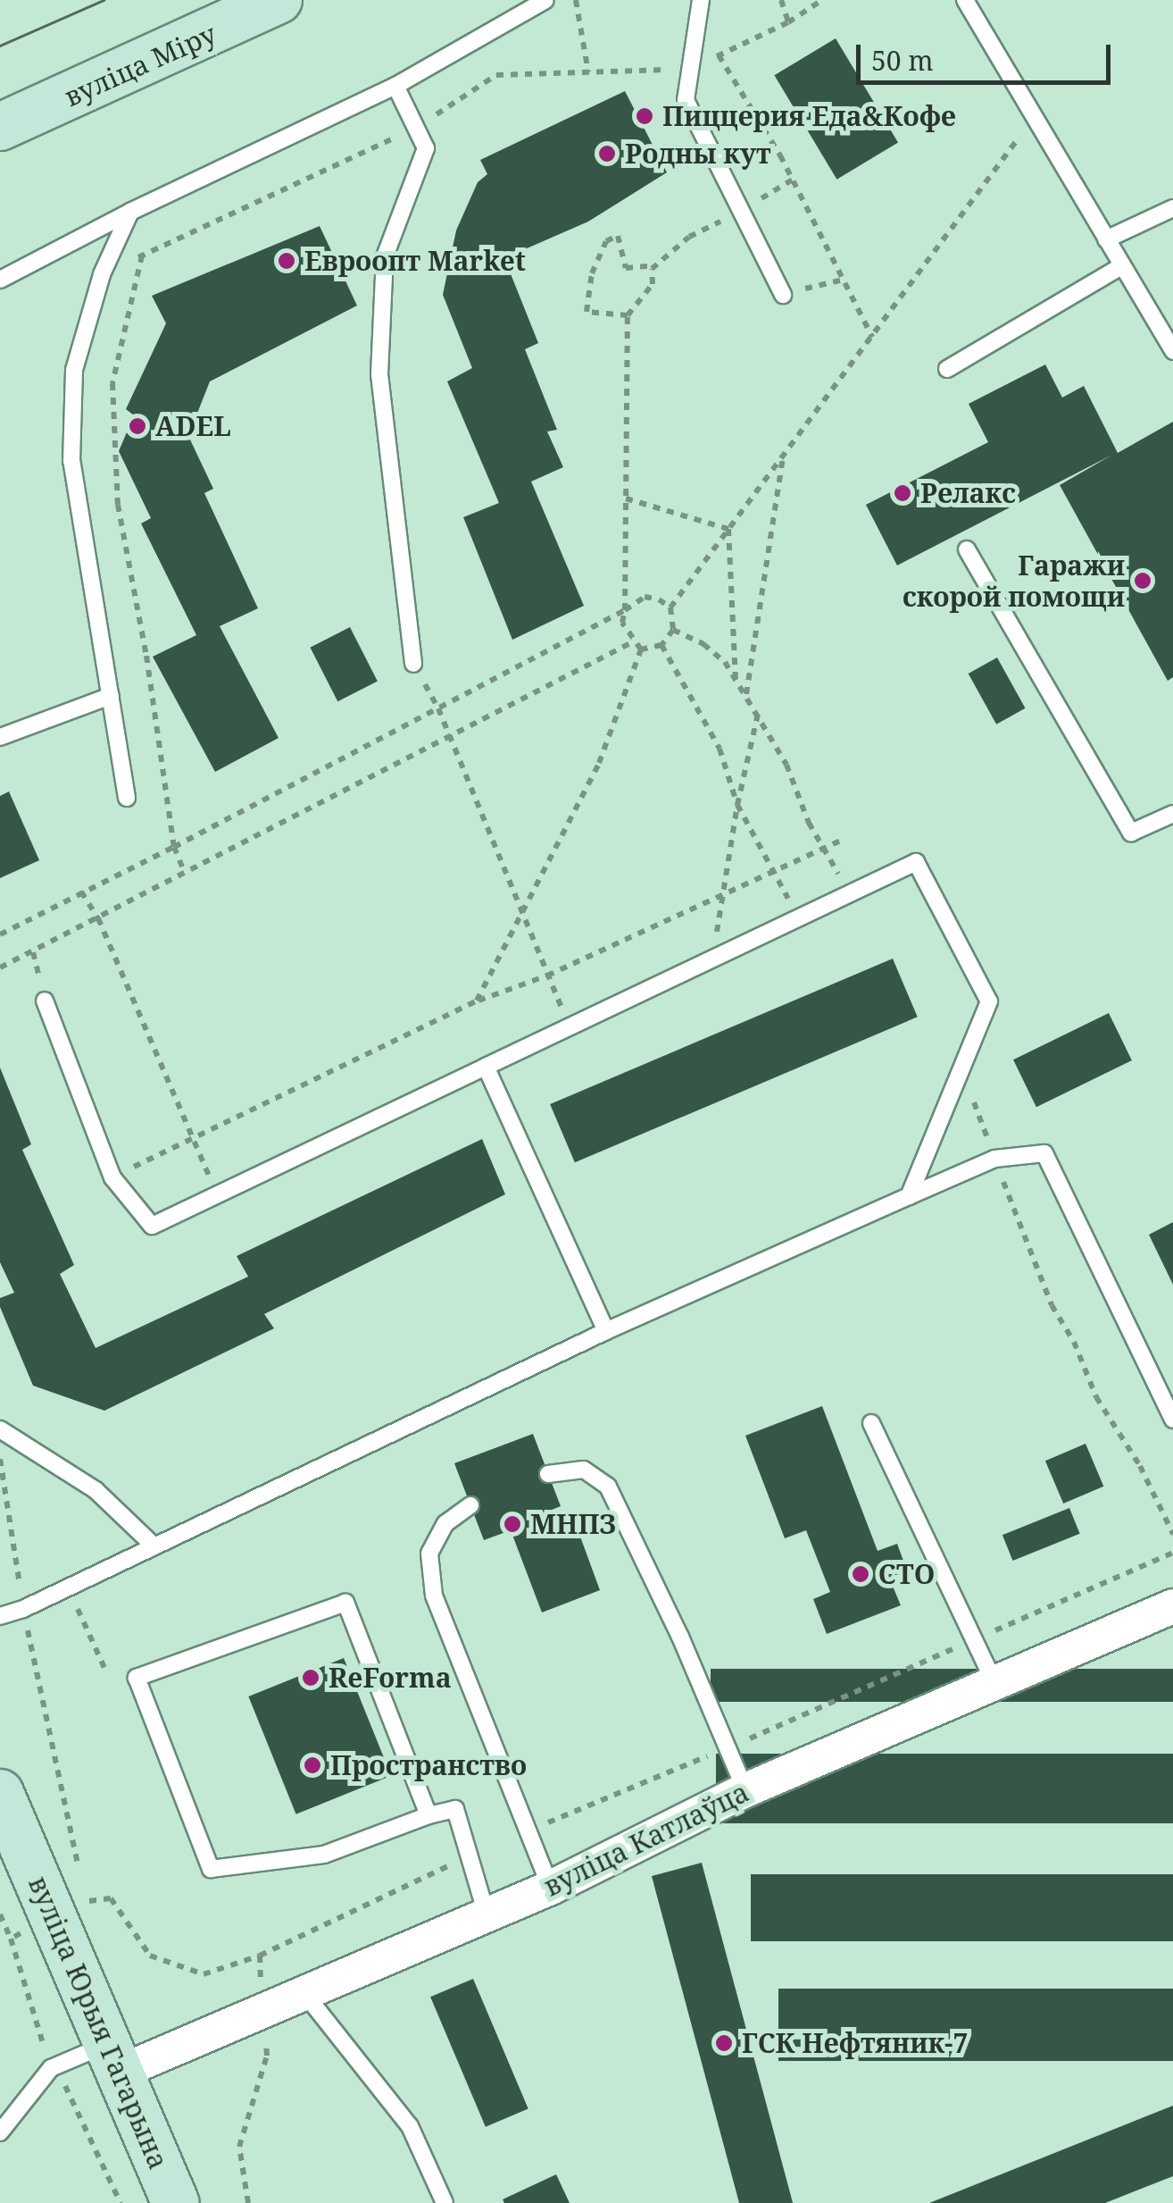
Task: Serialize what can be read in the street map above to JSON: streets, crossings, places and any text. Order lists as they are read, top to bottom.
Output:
{
  "streets": {
    "main road": ["вуліца Міру", "вуліца Юрыя Гагарына"],
    "street": ["вуліца Катлаўца"]
  },
  "crossings": [
    ["вуліца Катлаўца", "вуліца Юрыя Гагарына"]
  ],
  "places": [
    "Пиццерия Еда&Кофе",
    "Родны кут",
    "Евроопт Market",
    "ADEL",
    "Релакс",
    "Гаражи скорой помощи",
    "МНПЗ",
    "СТО",
    "ReForma",
    "Пространство",
    "ГСК Нефтяник-7"
  ],
  "scale_bar": "50 m"
}
